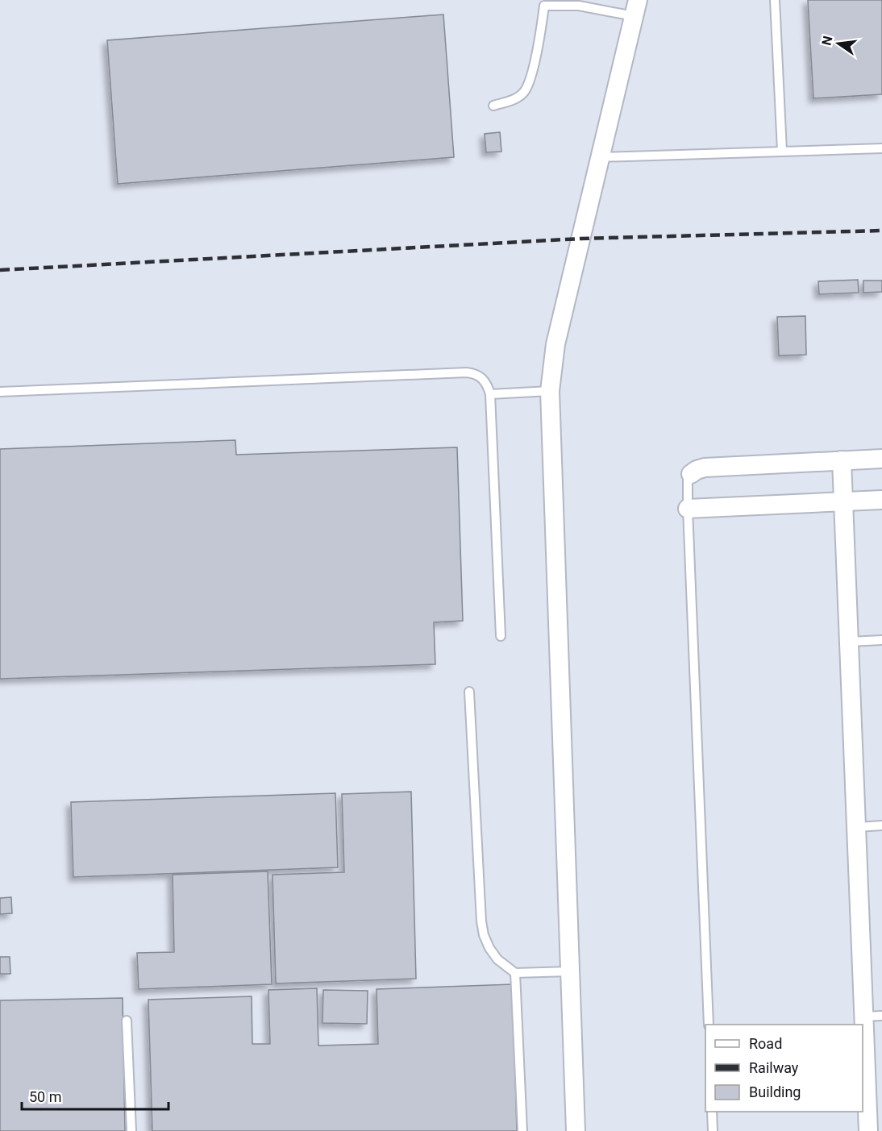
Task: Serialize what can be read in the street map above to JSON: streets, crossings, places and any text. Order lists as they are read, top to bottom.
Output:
{
  "legend": ["Road", "Railway", "Building"],
  "scale_bar": "50 m",
  "north": "left"
}
